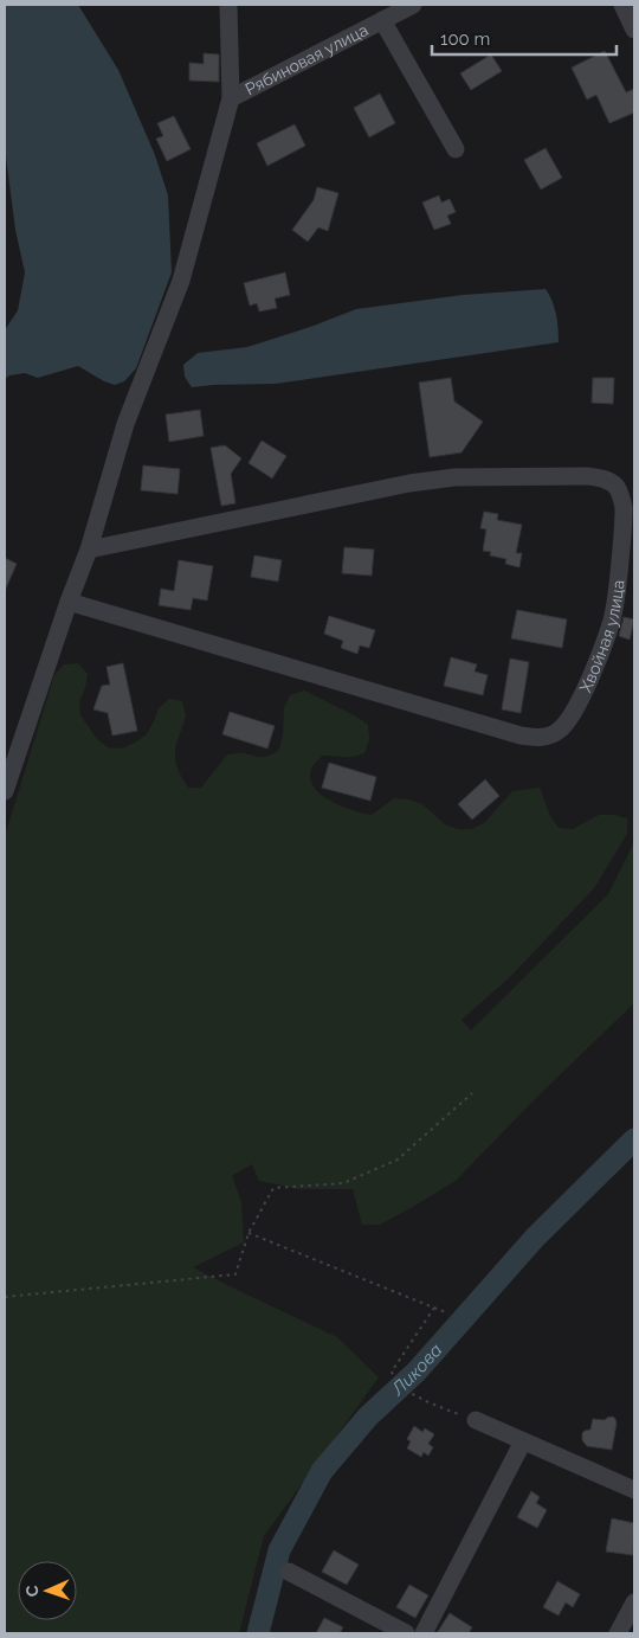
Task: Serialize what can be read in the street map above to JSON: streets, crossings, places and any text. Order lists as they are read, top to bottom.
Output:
{
  "streets": {
    "street": ["Рябиновая улица", "Хвойная улица"]
  },
  "water": ["Ликова"],
  "scale_bar": "100 m",
  "north": "left"
}
